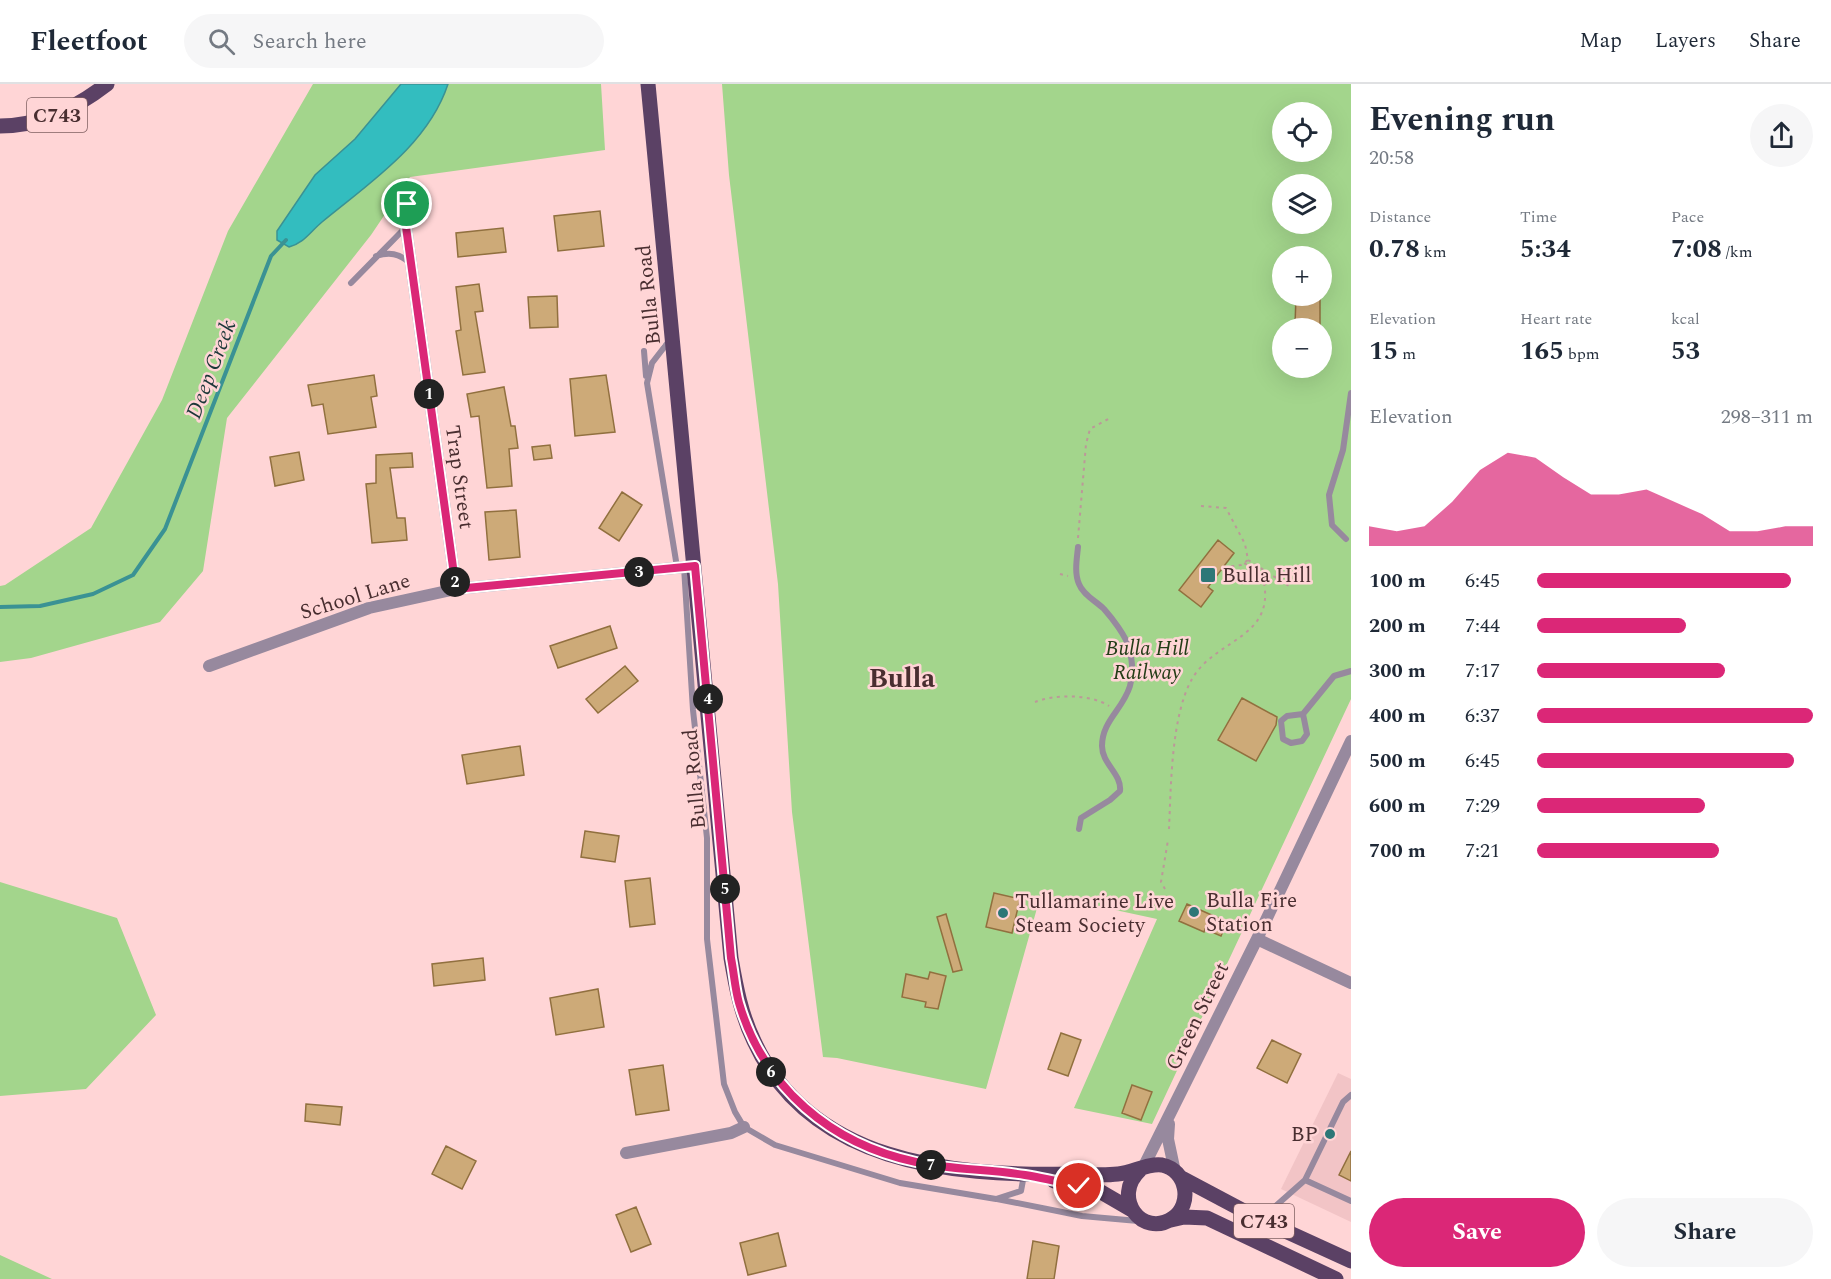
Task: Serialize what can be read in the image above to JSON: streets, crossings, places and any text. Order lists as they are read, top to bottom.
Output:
{
  "streets": {
    "main road": ["C743", "Bulla Road"],
    "street": ["Trap Street", "School Lane", "Green Street"]
  },
  "crossings": [
    ["C743", "Bulla Road"],
    ["C743", "Green Street"],
    ["Bulla Road", "School Lane"],
    ["Bulla Road", "Green Street"],
    ["Trap Street", "School Lane"]
  ],
  "districts": ["Bulla"],
  "water": ["Deep Creek"],
  "parks": ["Bulla Hill Railway"],
  "places": {
    "transit": ["Bulla Hill"],
    "other": ["Bulla Fire Station", "Tullamarine Live Steam Society", "BP"]
  },
  "page": {
    "header": "Fleetfoot",
    "search": "Search here",
    "nav": ["Map", "Layers", "Share"],
    "heading": ["Evening run", "20:58"],
    "map_buttons": ["+", "−"],
    "stats": [
      ["Distance", "0.78 km"],
      ["Time", "5:34"],
      ["Pace", "7:08 /km"],
      ["Elevation", "15 m"],
      ["Heart rate", "165 bpm"],
      ["kcal", "53"]
    ],
    "pins": [
      "1",
      "3",
      "2",
      "4",
      "5",
      "6",
      "7"
    ],
    "chart": ["Elevation", "298–311 m"],
    "list": [
      {
        "name": "100 m",
        "note": "6:45"
      },
      {
        "name": "200 m",
        "note": "7:44"
      },
      {
        "name": "300 m",
        "note": "7:17"
      },
      {
        "name": "400 m",
        "note": "6:37"
      },
      {
        "name": "500 m",
        "note": "6:45"
      },
      {
        "name": "600 m",
        "note": "7:29"
      },
      {
        "name": "700 m",
        "note": "7:21"
      }
    ],
    "buttons": ["Save", "Share"]
  }
}
